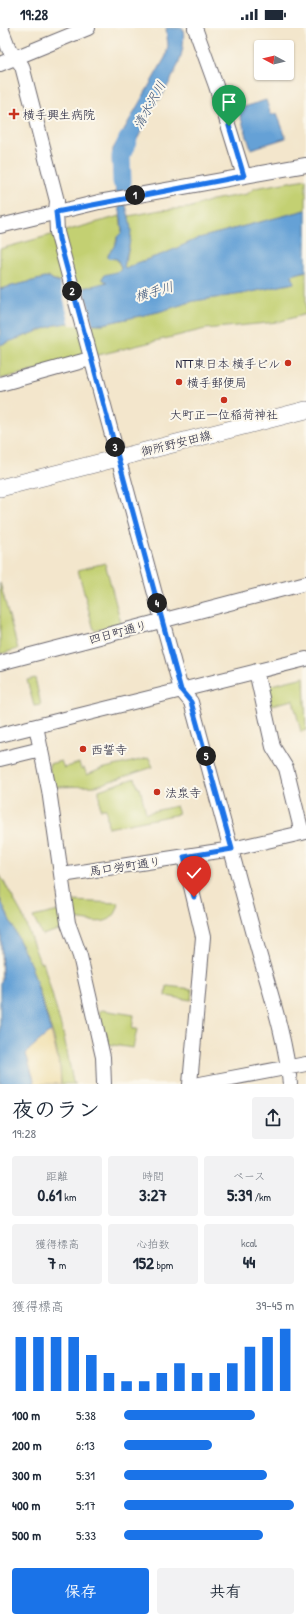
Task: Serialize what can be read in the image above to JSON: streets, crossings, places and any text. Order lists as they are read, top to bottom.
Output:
{
  "streets": {
    "main road": ["御所野安田線"],
    "street": ["四日町通り", "馬口労町通り"]
  },
  "water": ["清水沢川", "横手川"],
  "places": {
    "health": ["横手興生病院"],
    "other": [
      "NTT東日本 横手ビル",
      "横手郵便局",
      "大町正一位稲荷神社",
      "西誓寺",
      "法泉寺"
    ]
  },
  "north": "left",
  "page": {
    "status": "19:28",
    "pins": [
      "1",
      "2",
      "3",
      "4",
      "5"
    ],
    "heading": ["夜のラン", "19:28"],
    "stats": [
      ["距離", "0.61 km"],
      ["時間", "3:27"],
      ["ペース", "5:39 /km"],
      ["獲得標高", "7 m"],
      ["心拍数", "152 bpm"],
      ["kcal", "44"]
    ],
    "chart": ["獲得標高", "39–45 m"],
    "list": [
      {
        "name": "100 m",
        "note": "5:38"
      },
      {
        "name": "200 m",
        "note": "6:13"
      },
      {
        "name": "300 m",
        "note": "5:31"
      },
      {
        "name": "400 m",
        "note": "5:17"
      },
      {
        "name": "500 m",
        "note": "5:33"
      }
    ],
    "buttons": ["保存", "共有"]
  }
}
